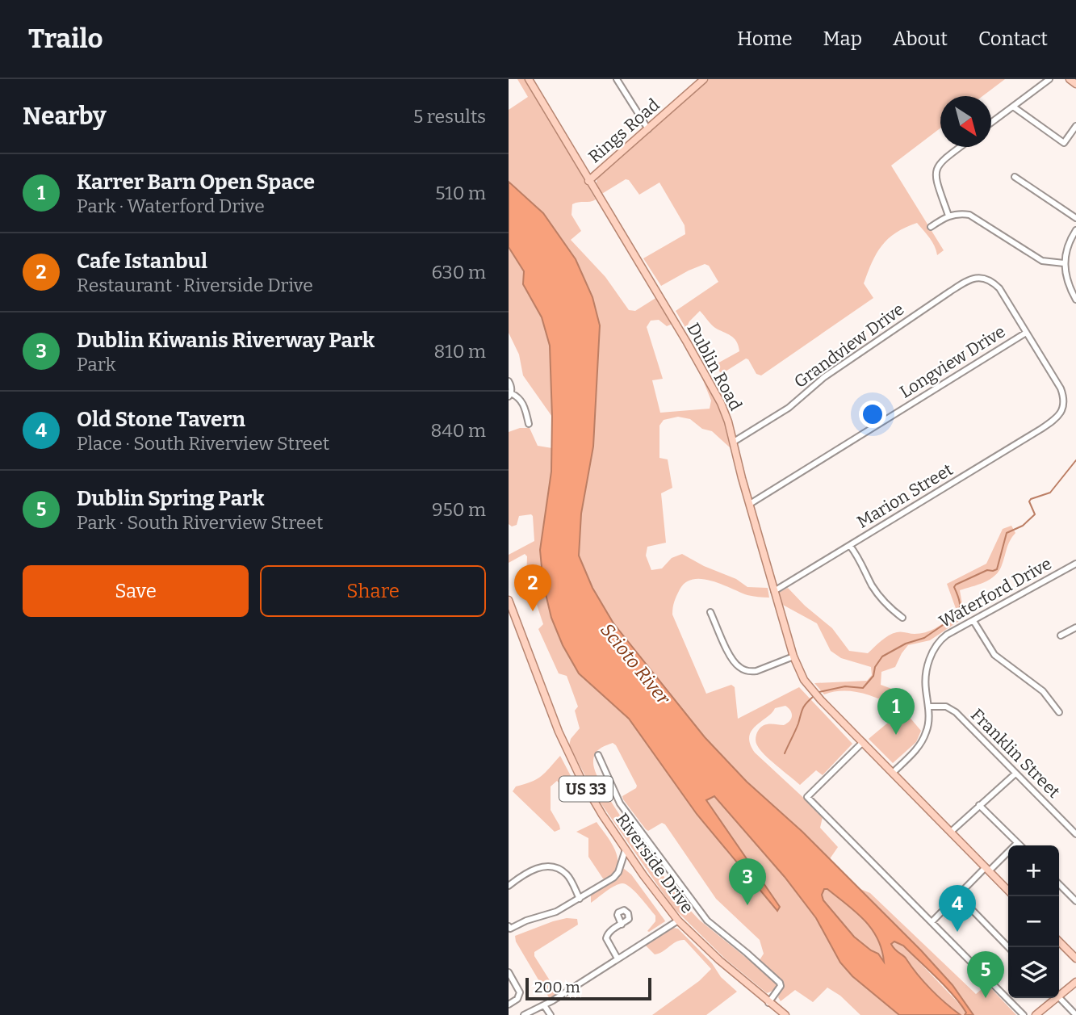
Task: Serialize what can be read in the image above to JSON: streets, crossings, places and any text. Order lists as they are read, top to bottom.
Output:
{
  "streets": {
    "main road": [
      "Rings Road",
      "Dublin Road",
      "US 33",
      "Riverside Drive"
    ],
    "street": [
      "Grandview Drive",
      "Longview Drive",
      "Marion Street",
      "Waterford Drive",
      "Franklin Street"
    ]
  },
  "crossings": [
    ["Rings Road", "Dublin Road"],
    ["Grandview Drive", "Longview Drive"],
    ["Grandview Drive", "Dublin Road"],
    ["Grandview Drive", "Marion Street"],
    ["Longview Drive", "Dublin Road"],
    ["Longview Drive", "Marion Street"],
    ["Dublin Road", "Marion Street"],
    ["Dublin Road", "Waterford Drive"],
    ["Waterford Drive", "Franklin Street"]
  ],
  "water": ["Scioto River"],
  "scale_bar": "200 m",
  "north": "bottom right",
  "page": {
    "header": "Trailo",
    "nav": [
      "Home",
      "Map",
      "About",
      "Contact"
    ],
    "heading": ["Nearby", "5 results"],
    "list": [
      {
        "mark": "1",
        "name": "Karrer Barn Open Space",
        "note": "Park · Waterford Drive",
        "value": "510 m"
      },
      {
        "mark": "2",
        "name": "Cafe Istanbul",
        "note": "Restaurant · Riverside Drive",
        "value": "630 m"
      },
      {
        "mark": "3",
        "name": "Dublin Kiwanis Riverway Park",
        "note": "Park",
        "value": "810 m"
      },
      {
        "mark": "4",
        "name": "Old Stone Tavern",
        "note": "Place · South Riverview Street",
        "value": "840 m"
      },
      {
        "mark": "5",
        "name": "Dublin Spring Park",
        "note": "Park · South Riverview Street",
        "value": "950 m"
      }
    ],
    "buttons": ["Save", "Share"],
    "pins": [
      "2",
      "1",
      "3",
      "4",
      "5"
    ],
    "map_buttons": ["+", "−"],
    "scale": "200 m"
  }
}
